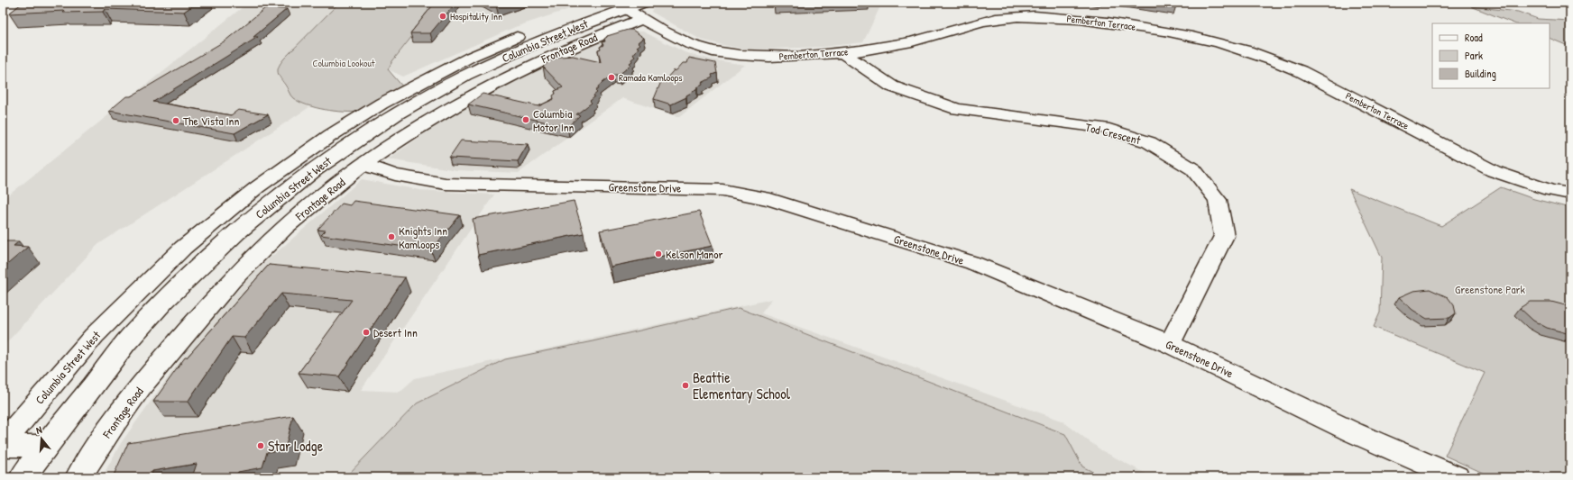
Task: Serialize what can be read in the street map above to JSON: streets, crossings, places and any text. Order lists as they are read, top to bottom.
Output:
{
  "streets": {
    "street": [
      "Pemberton Terrace",
      "Columbia Street West",
      "Frontage Road",
      "Tod Crescent",
      "Greenstone Drive"
    ]
  },
  "crossings": [
    ["Pemberton Terrace", "Columbia Street West"],
    ["Pemberton Terrace", "Frontage Road"],
    ["Pemberton Terrace", "Tod Crescent"],
    ["Columbia Street West", "Frontage Road"],
    ["Frontage Road", "Greenstone Drive"],
    ["Tod Crescent", "Greenstone Drive"]
  ],
  "parks": ["Columbia Lookout", "Greenstone Park"],
  "places": [
    "Hospitality Inn",
    "Ramada Kamloops",
    "Columbia Motor Inn",
    "The Vista Inn",
    "Knights Inn Kamloops",
    "Kelson Manor",
    "Desert Inn",
    "Beattie Elementary School",
    "Star Lodge"
  ],
  "legend": ["Road", "Park", "Building"],
  "north": "top"
}
